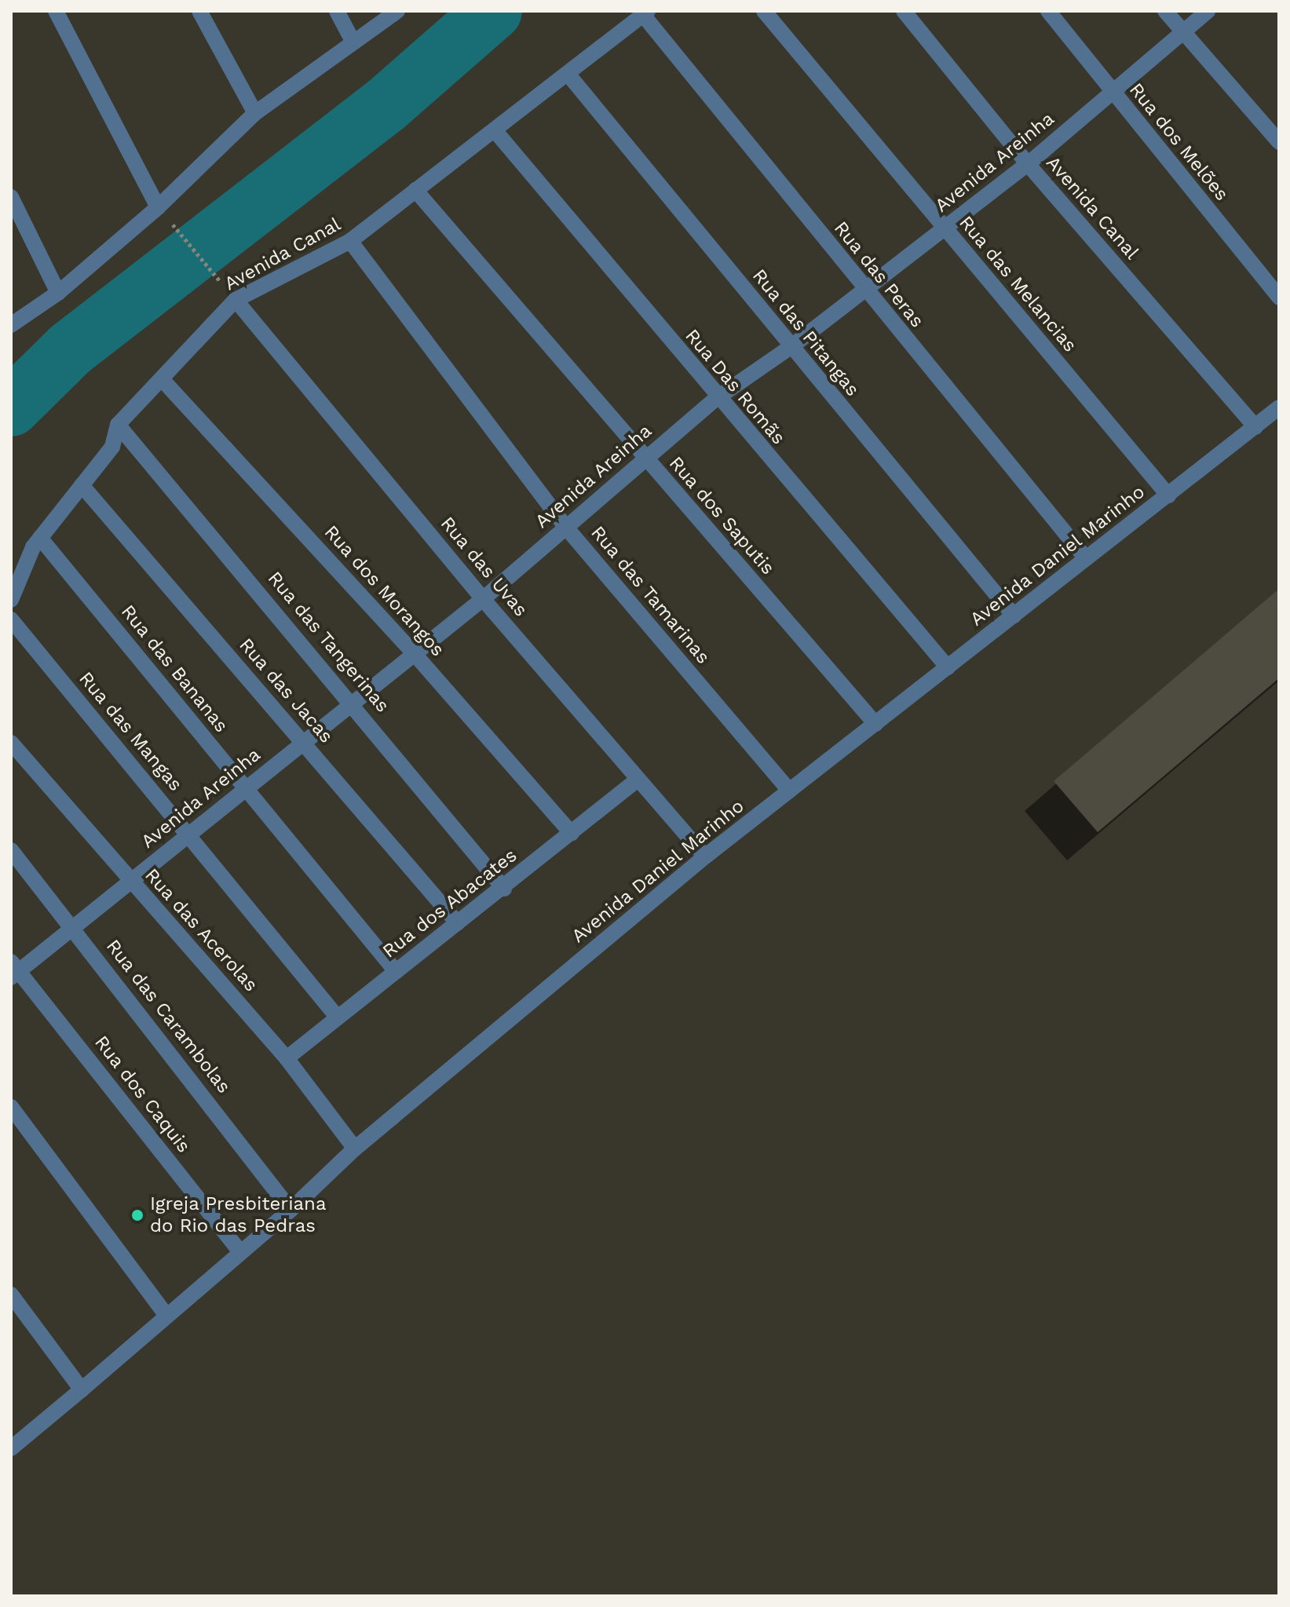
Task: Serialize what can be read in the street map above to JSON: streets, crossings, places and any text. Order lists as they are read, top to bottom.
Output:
{
  "streets": {
    "street": [
      "Rua dos Melões",
      "Avenida Areinha",
      "Avenida Canal",
      "Rua das Peras",
      "Rua das Melancias",
      "Rua das Pitangas",
      "Rua Das Romãs",
      "Rua dos Saputis",
      "Avenida Daniel Marinho",
      "Rua das Uvas",
      "Rua dos Morangos",
      "Rua das Tamarinas",
      "Rua das Tangerinas",
      "Rua das Bananas",
      "Rua das Jacas",
      "Rua das Mangas",
      "Rua dos Abacates",
      "Rua das Acerolas",
      "Rua das Carambolas",
      "Rua dos Caquis"
    ]
  },
  "crossings": [
    ["Rua dos Melões", "Avenida Areinha"],
    ["Avenida Areinha", "Avenida Canal"],
    ["Avenida Areinha", "Rua das Peras"],
    ["Avenida Areinha", "Rua das Melancias"],
    ["Avenida Areinha", "Rua das Pitangas"],
    ["Avenida Areinha", "Rua Das Romãs"],
    ["Avenida Areinha", "Rua dos Saputis"],
    ["Avenida Areinha", "Rua das Uvas"],
    ["Avenida Areinha", "Rua dos Morangos"],
    ["Avenida Areinha", "Rua das Tamarinas"],
    ["Avenida Areinha", "Rua das Tangerinas"],
    ["Avenida Areinha", "Rua das Bananas"],
    ["Avenida Areinha", "Rua das Jacas"],
    ["Avenida Areinha", "Rua das Mangas"],
    ["Avenida Areinha", "Rua das Acerolas"],
    ["Avenida Areinha", "Rua das Carambolas"],
    ["Avenida Areinha", "Rua dos Caquis"],
    ["Avenida Canal", "Rua das Peras"],
    ["Avenida Canal", "Rua das Pitangas"],
    ["Avenida Canal", "Rua Das Romãs"],
    ["Avenida Canal", "Rua dos Saputis"],
    ["Avenida Canal", "Avenida Daniel Marinho"],
    ["Avenida Canal", "Rua das Uvas"],
    ["Avenida Canal", "Rua dos Morangos"],
    ["Avenida Canal", "Rua das Tamarinas"],
    ["Avenida Canal", "Rua das Tangerinas"],
    ["Avenida Canal", "Rua das Bananas"],
    ["Avenida Canal", "Rua das Jacas"],
    ["Rua das Peras", "Avenida Daniel Marinho"],
    ["Rua das Melancias", "Avenida Daniel Marinho"],
    ["Rua das Pitangas", "Avenida Daniel Marinho"],
    ["Rua Das Romãs", "Avenida Daniel Marinho"],
    ["Rua dos Saputis", "Avenida Daniel Marinho"],
    ["Avenida Daniel Marinho", "Rua das Uvas"],
    ["Avenida Daniel Marinho", "Rua das Tamarinas"],
    ["Avenida Daniel Marinho", "Rua das Acerolas"],
    ["Avenida Daniel Marinho", "Rua das Carambolas"],
    ["Avenida Daniel Marinho", "Rua dos Caquis"],
    ["Rua das Uvas", "Rua dos Abacates"],
    ["Rua dos Morangos", "Rua dos Abacates"],
    ["Rua das Tangerinas", "Rua dos Abacates"],
    ["Rua das Bananas", "Rua dos Abacates"],
    ["Rua das Jacas", "Rua dos Abacates"],
    ["Rua das Mangas", "Rua dos Abacates"],
    ["Rua dos Abacates", "Rua das Acerolas"]
  ],
  "places": ["Igreja Presbiteriana do Rio das Pedras"]
}
